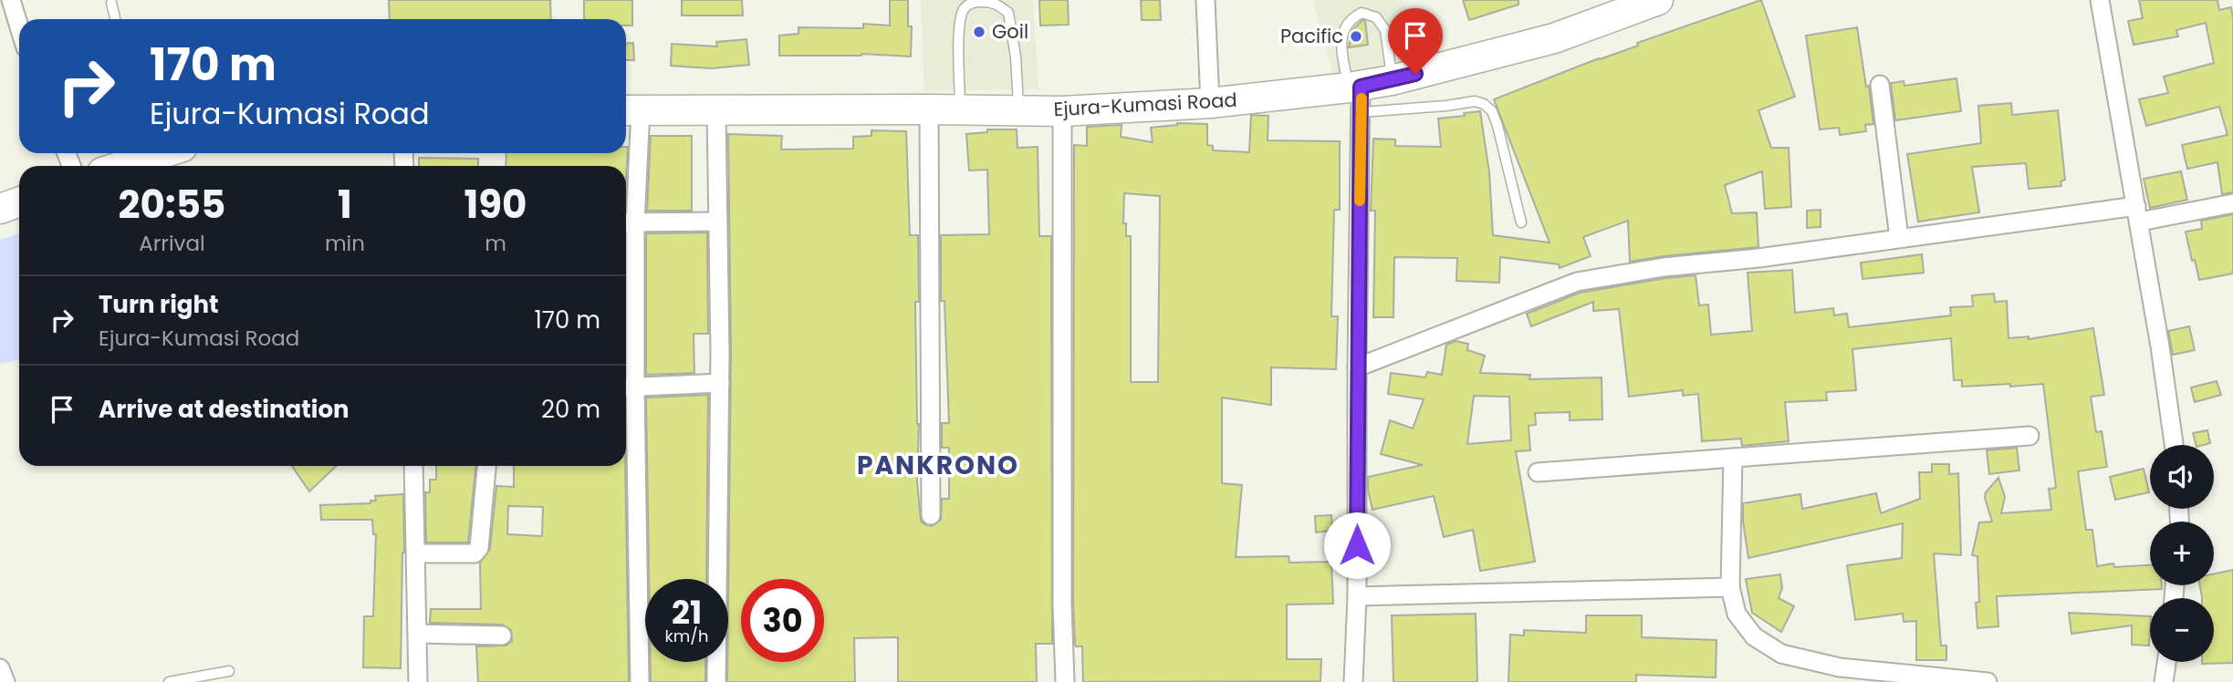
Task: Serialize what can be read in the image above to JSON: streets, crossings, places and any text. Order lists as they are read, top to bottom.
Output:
{
  "streets": {
    "main road": ["Ejura-Kumasi Road"]
  },
  "districts": ["PANKRONO"],
  "places": ["Goil", "Pacific"],
  "page": {
    "turn": ["170 m", "Ejura-Kumasi Road"],
    "eta": [
      "20:55",
      "Arrival",
      "1",
      "min",
      "190",
      "m"
    ],
    "list": [
      {
        "name": "Turn right",
        "note": "Ejura-Kumasi Road",
        "value": "170 m"
      },
      {
        "name": "Arrive at destination",
        "value": "20 m"
      }
    ],
    "map_buttons": ["+", "−"],
    "speed": "21 km/h",
    "limit": "30"
  }
}
